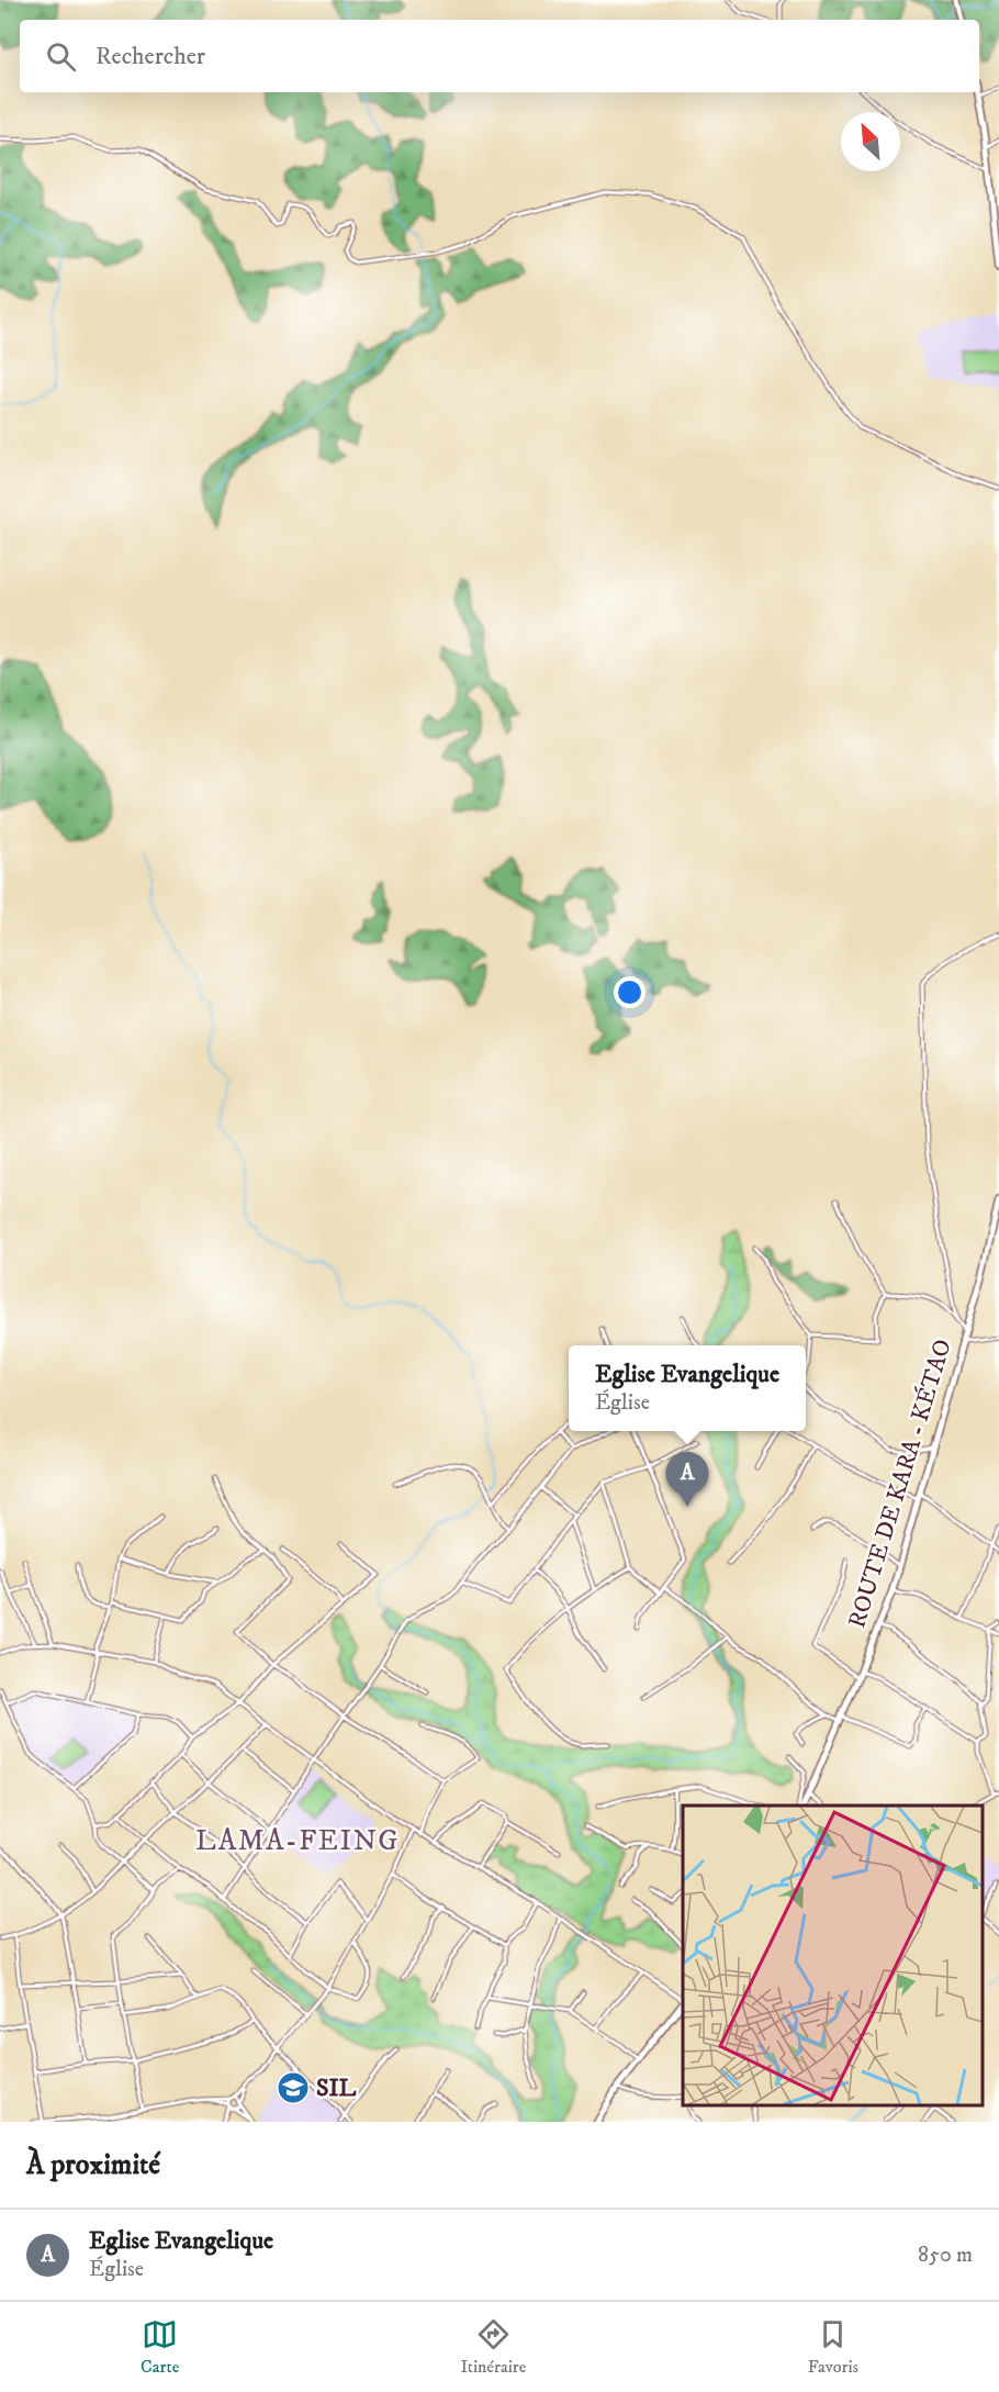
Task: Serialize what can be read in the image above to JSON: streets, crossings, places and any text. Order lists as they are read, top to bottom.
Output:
{
  "streets": {
    "main road": ["ROUTE DE KARA - KÉTAO"]
  },
  "districts": ["LAMA-FEING"],
  "places": {
    "school or university": ["SIL"]
  },
  "north": "top left",
  "page": {
    "search": "Rechercher",
    "popup": ["Eglise Evangelique", "Église"],
    "pins": "A",
    "heading": "À proximité",
    "list": [
      {
        "mark": "A",
        "name": "Eglise Evangelique",
        "note": "Église",
        "value": "850 m"
      }
    ],
    "nav": ["Carte", "Itinéraire", "Favoris"]
  }
}
